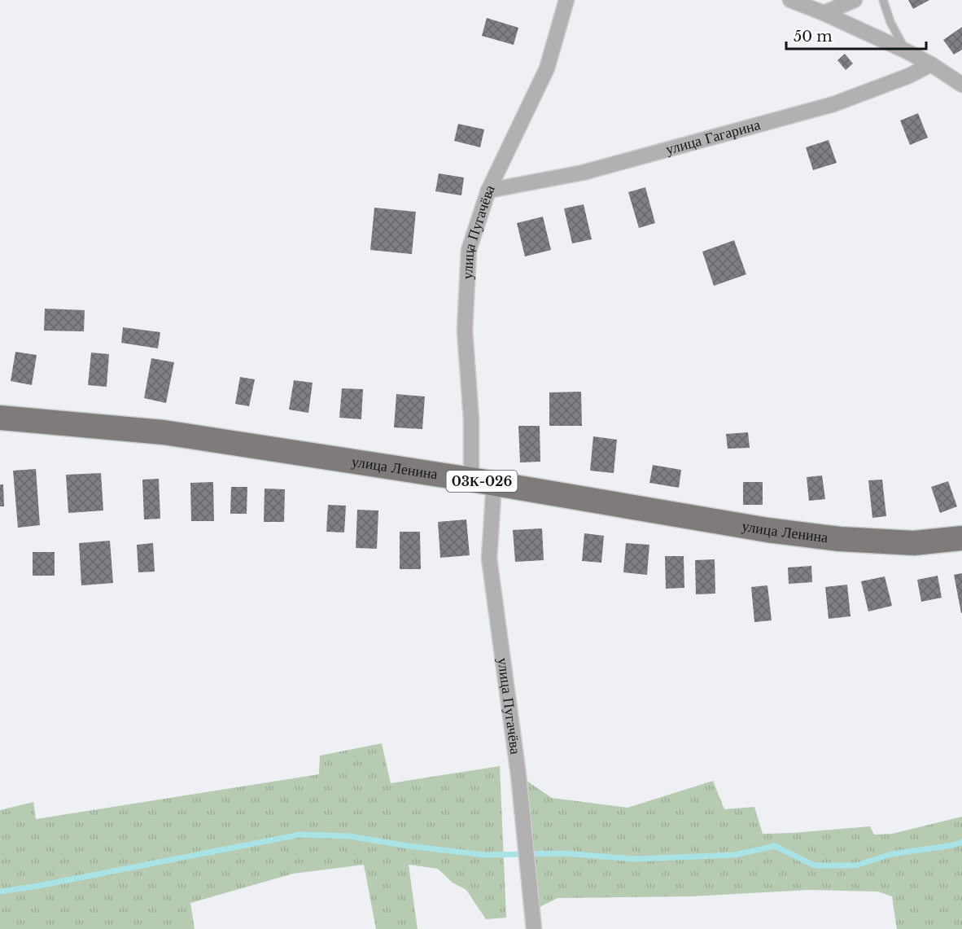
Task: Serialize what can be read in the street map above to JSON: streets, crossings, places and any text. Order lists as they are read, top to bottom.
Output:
{
  "streets": {
    "main road": ["улица Ленина", "03К-026"],
    "street": ["улица Гагарина", "улица Пугачёва"]
  },
  "crossings": [
    ["улица Гагарина", "улица Пугачёва"],
    ["улица Пугачёва", "улица Ленина"]
  ],
  "scale_bar": "50 m"
}
